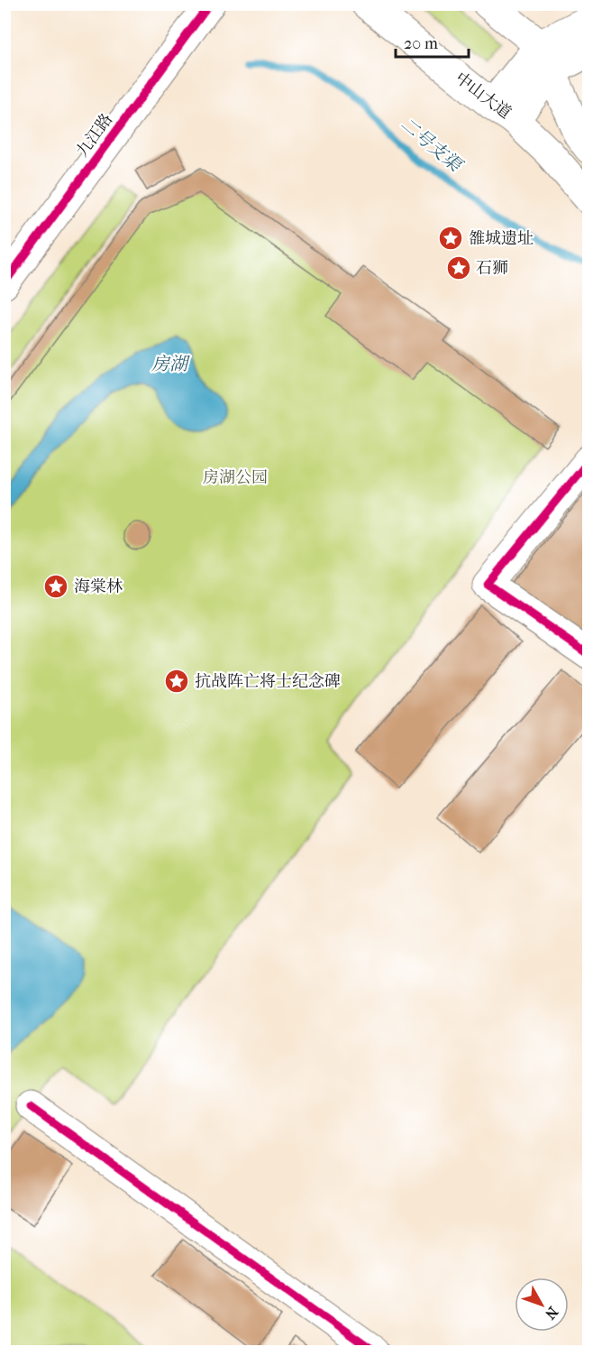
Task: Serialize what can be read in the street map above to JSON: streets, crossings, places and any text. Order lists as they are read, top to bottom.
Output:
{
  "streets": {
    "street": ["中山大道", "九江路"]
  },
  "water": ["二号支渠", "房湖"],
  "parks": ["房湖公园"],
  "places": {
    "place": [
      "雒城遗址",
      "石狮",
      "海棠林",
      "抗战阵亡将士纪念碑"
    ]
  },
  "scale_bar": "20 m",
  "north": "bottom right"
}
